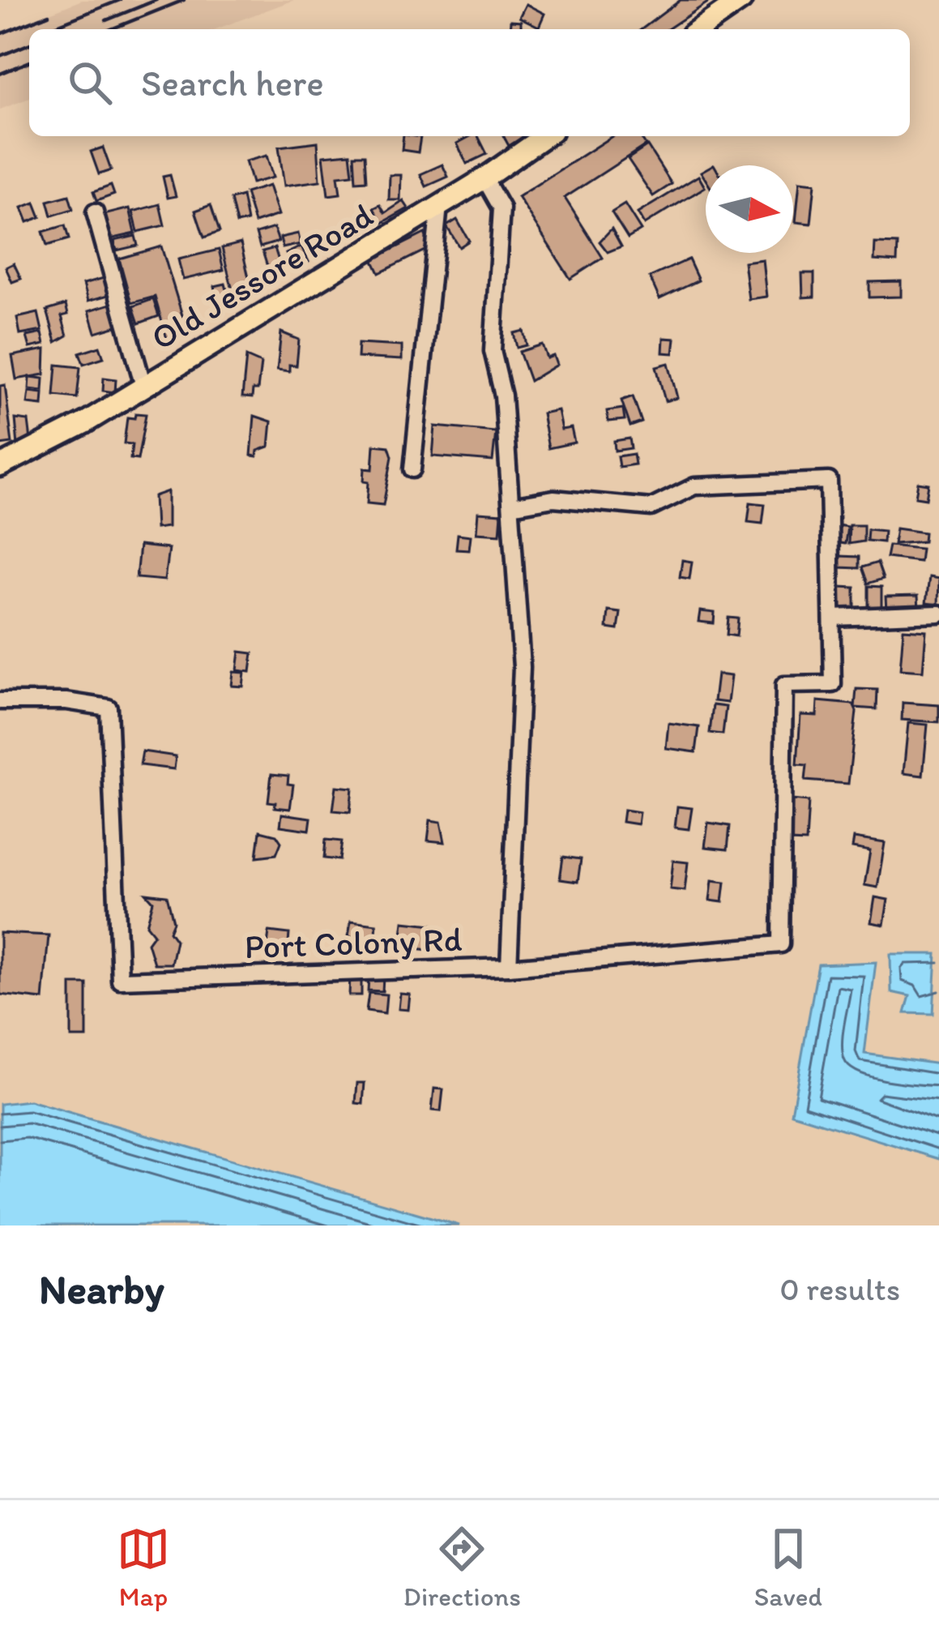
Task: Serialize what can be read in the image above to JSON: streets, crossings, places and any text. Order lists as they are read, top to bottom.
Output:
{
  "streets": {
    "main road": ["Old Jessore Road"],
    "street": ["Port Colony Rd"]
  },
  "north": "right",
  "page": {
    "search": "Search here",
    "heading": ["Nearby", "0 results"],
    "nav": ["Map", "Directions", "Saved"]
  }
}
